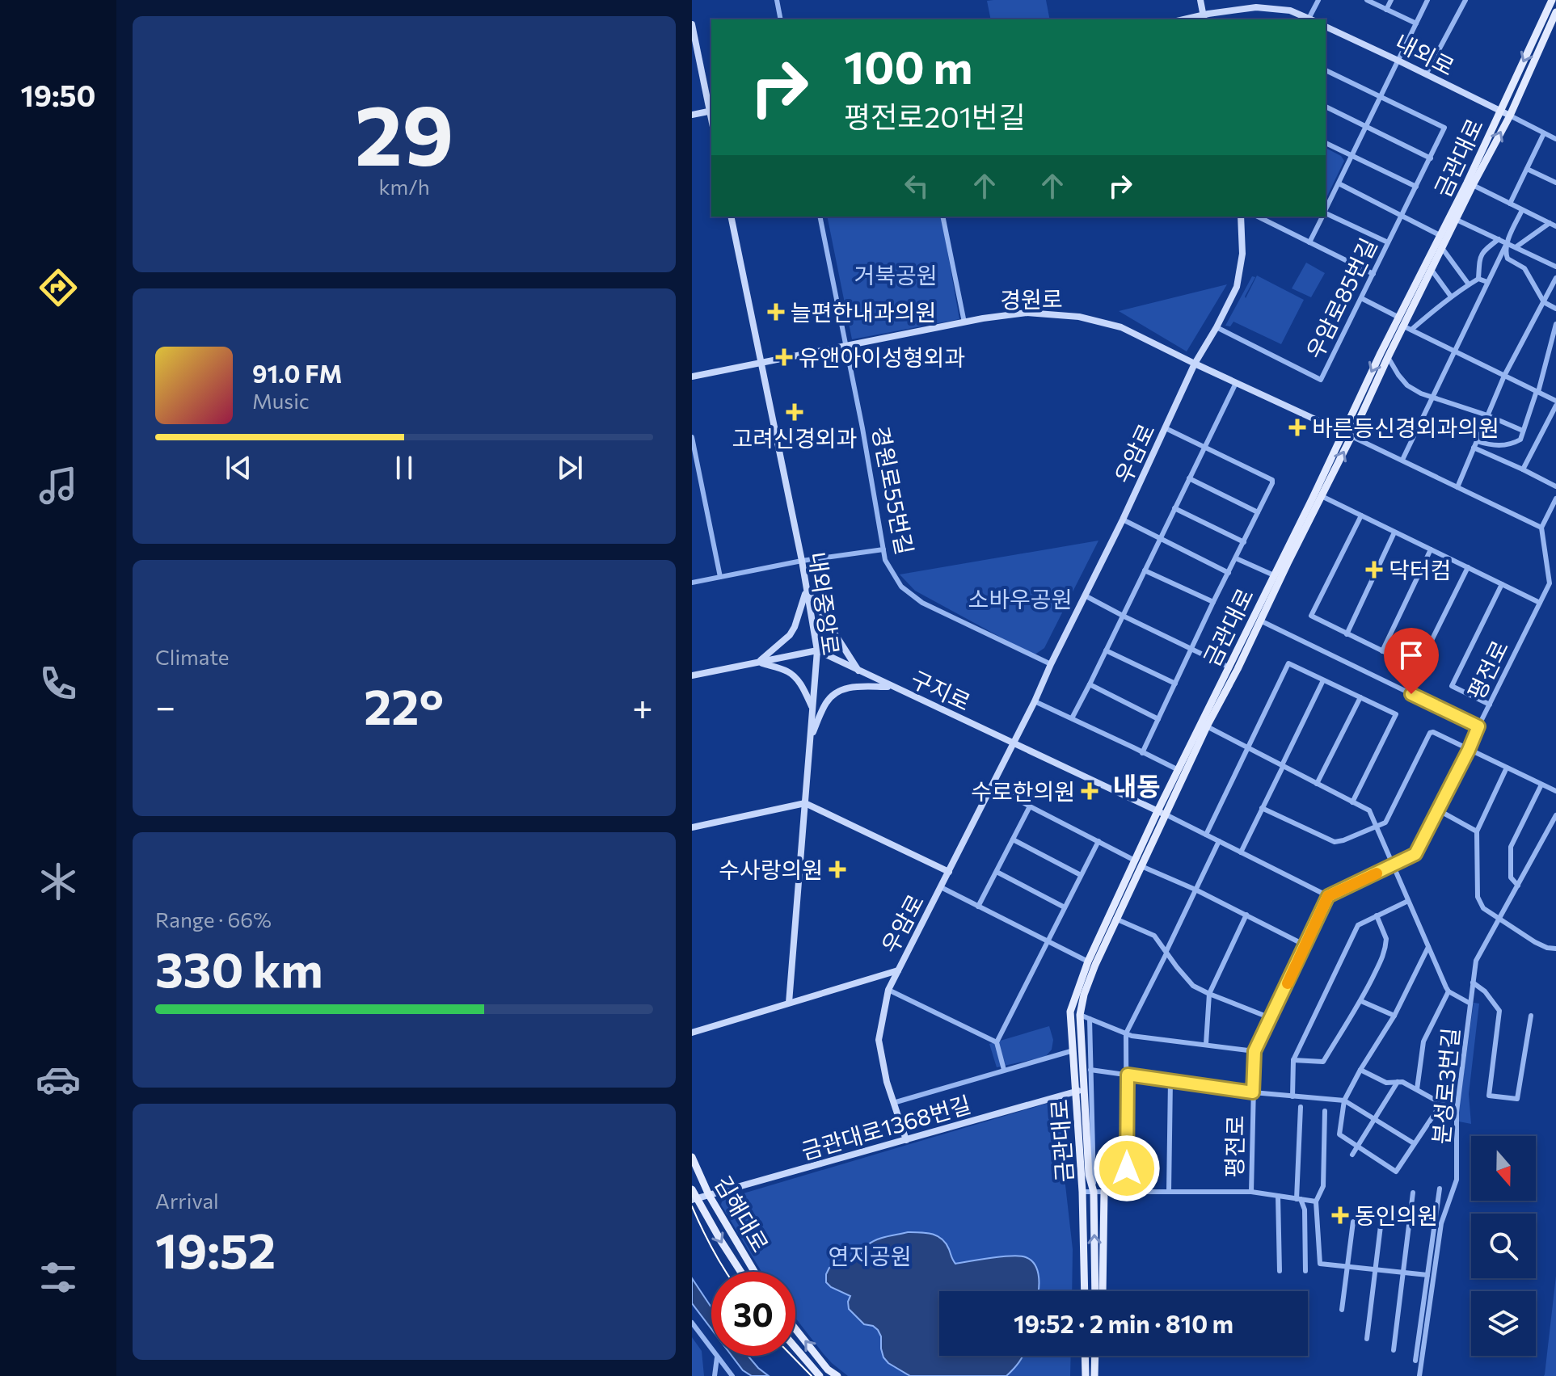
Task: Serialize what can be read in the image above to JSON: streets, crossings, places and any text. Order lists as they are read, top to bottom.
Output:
{
  "streets": {
    "main road": ["금관대로", "김해대로"],
    "street": [
      "내외로",
      "우암로85번길",
      "경원로",
      "우암로",
      "경원로55번길",
      "내외중앙로",
      "평전로",
      "구지로",
      "분성로3번길",
      "금관대로1368번길"
    ]
  },
  "crossings": [
    ["내외로", "금관대로"],
    ["금관대로", "경원로"],
    ["금관대로", "평전로"],
    ["금관대로", "구지로"],
    ["금관대로", "금관대로1368번길"],
    ["우암로85번길", "우암로"],
    ["경원로", "우암로"],
    ["경원로", "경원로55번길"],
    ["경원로", "내외중앙로"],
    ["우암로", "경원로55번길"],
    ["우암로", "구지로"],
    ["우암로", "금관대로1368번길"],
    ["내외중앙로", "구지로"],
    ["금관대로1368번길", "김해대로"]
  ],
  "districts": ["내동"],
  "parks": ["거북공원", "소바우공원", "연지공원"],
  "places": {
    "health": [
      "늘편한내과의원",
      "유앤아이성형외과",
      "고려신경외과",
      "바른등신경외과의원",
      "닥터컴",
      "수로한의원",
      "수사랑의원",
      "동인의원"
    ]
  },
  "north": "bottom",
  "page": {
    "tabs": "19:50",
    "tile": [
      ["29", "km/h"],
      "Climate",
      ["Range · 66%", "330 km"],
      ["Arrival", "19:52"]
    ],
    "turn": ["100 m", "평전로201번길"],
    "song": ["91.0 FM", "Music"],
    "heat": ["−", "22°", "+"],
    "limit": "30",
    "trip": "19:52 · 2 min · 810 m"
  }
}
